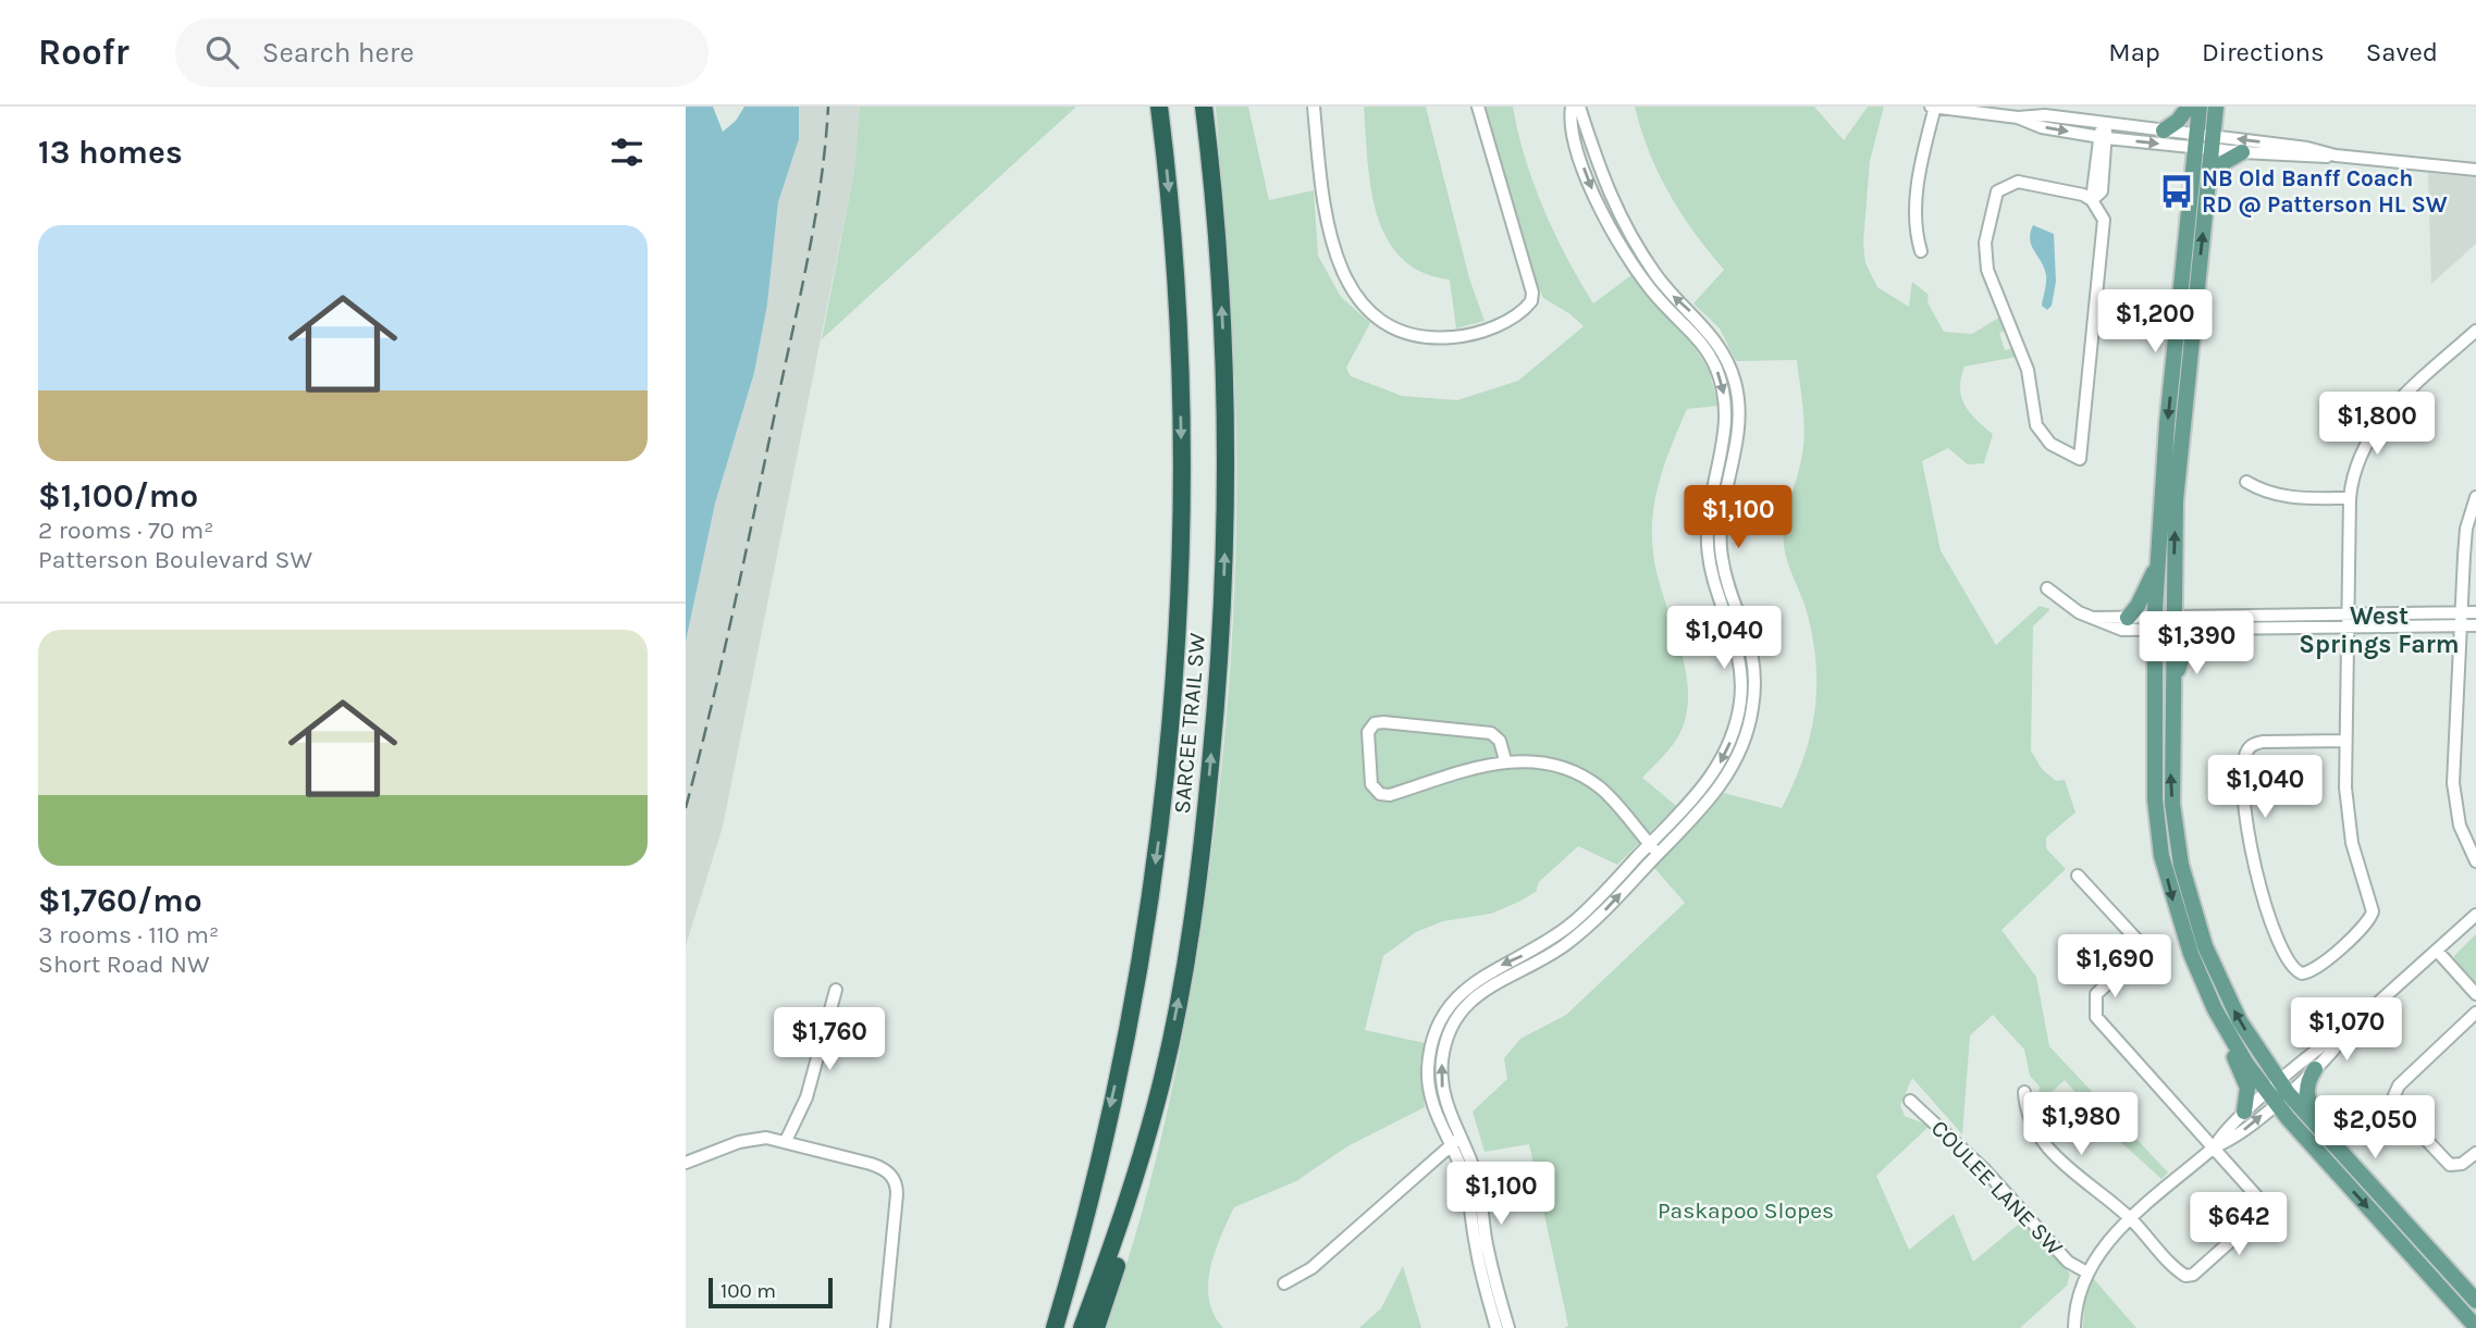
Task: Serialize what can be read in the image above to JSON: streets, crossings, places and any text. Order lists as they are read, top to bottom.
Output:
{
  "streets": {
    "highway": ["SARCEE TRAIL SW"],
    "street": ["COULEE LANE SW"]
  },
  "districts": ["West Springs Farm"],
  "parks": ["Paskapoo Slopes"],
  "places": {
    "bus stop": ["NB Old Banff Coach RD @ Patterson HL SW"]
  },
  "scale_bar": "100 m",
  "page": {
    "header": "Roofr",
    "search": "Search here",
    "nav": ["Map", "Directions", "Saved"],
    "heading": "13 homes",
    "list": [
      {
        "name": "$1,100/mo",
        "note": "2 rooms · 70 m² · Patterson Boulevard SW"
      },
      {
        "name": "$1,760/mo",
        "note": "3 rooms · 110 m² · Short Road NW"
      }
    ],
    "price": [
      "$1,200",
      "$1,800",
      "$1,100",
      "$1,040",
      "$1,390",
      "$1,040",
      "$1,690",
      "$1,070",
      "$1,760",
      "$1,980",
      "$2,050",
      "$1,100",
      "$642"
    ],
    "scale": "100 m"
  }
}
